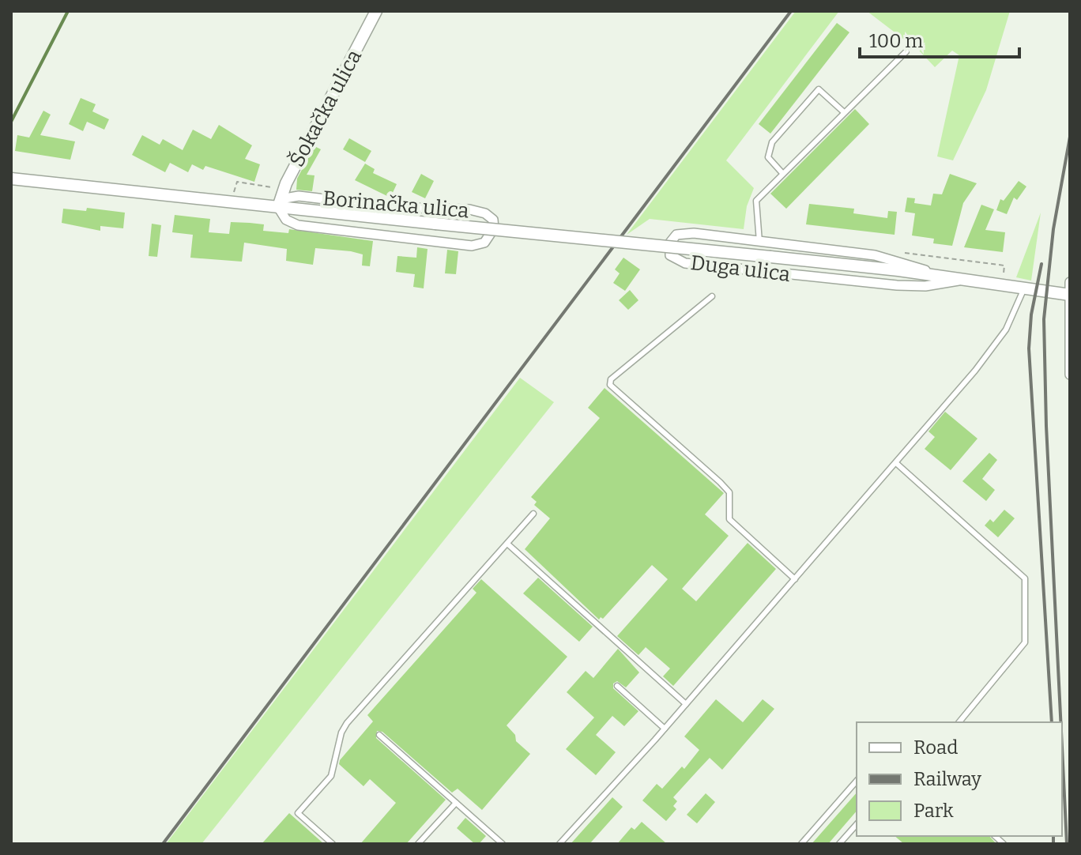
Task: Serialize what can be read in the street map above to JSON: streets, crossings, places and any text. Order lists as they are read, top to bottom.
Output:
{
  "streets": {
    "street": ["Šokačka ulica", "Borinačka ulica", "Duga ulica"]
  },
  "crossings": [
    ["Šokačka ulica", "Borinačka ulica"],
    ["Borinačka ulica", "Duga ulica"]
  ],
  "legend": ["Road", "Railway", "Park"],
  "scale_bar": "100 m"
}
